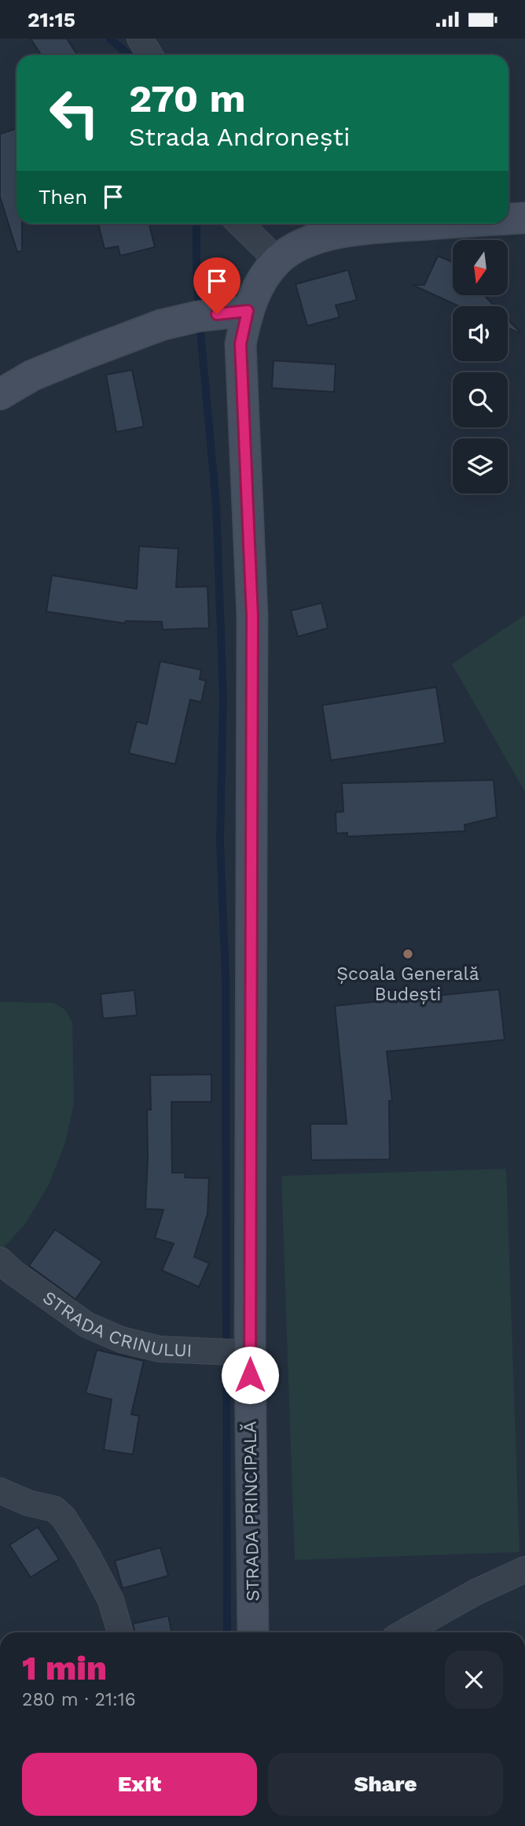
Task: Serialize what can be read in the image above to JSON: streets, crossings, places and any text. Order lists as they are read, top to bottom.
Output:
{
  "streets": {
    "main road": ["STRADA PRINCIPALĂ"],
    "street": ["STRADA CRINULUI"]
  },
  "crossings": [
    ["STRADA CRINULUI", "STRADA PRINCIPALĂ"]
  ],
  "places": ["Școala Generală Budești"],
  "north": "bottom",
  "page": {
    "status": "21:15",
    "turn": ["270 m", "Strada Andronești"],
    "then": "Then",
    "heading": ["1 min", "280 m · 21:16"],
    "buttons": ["Exit", "Share"]
  }
}
